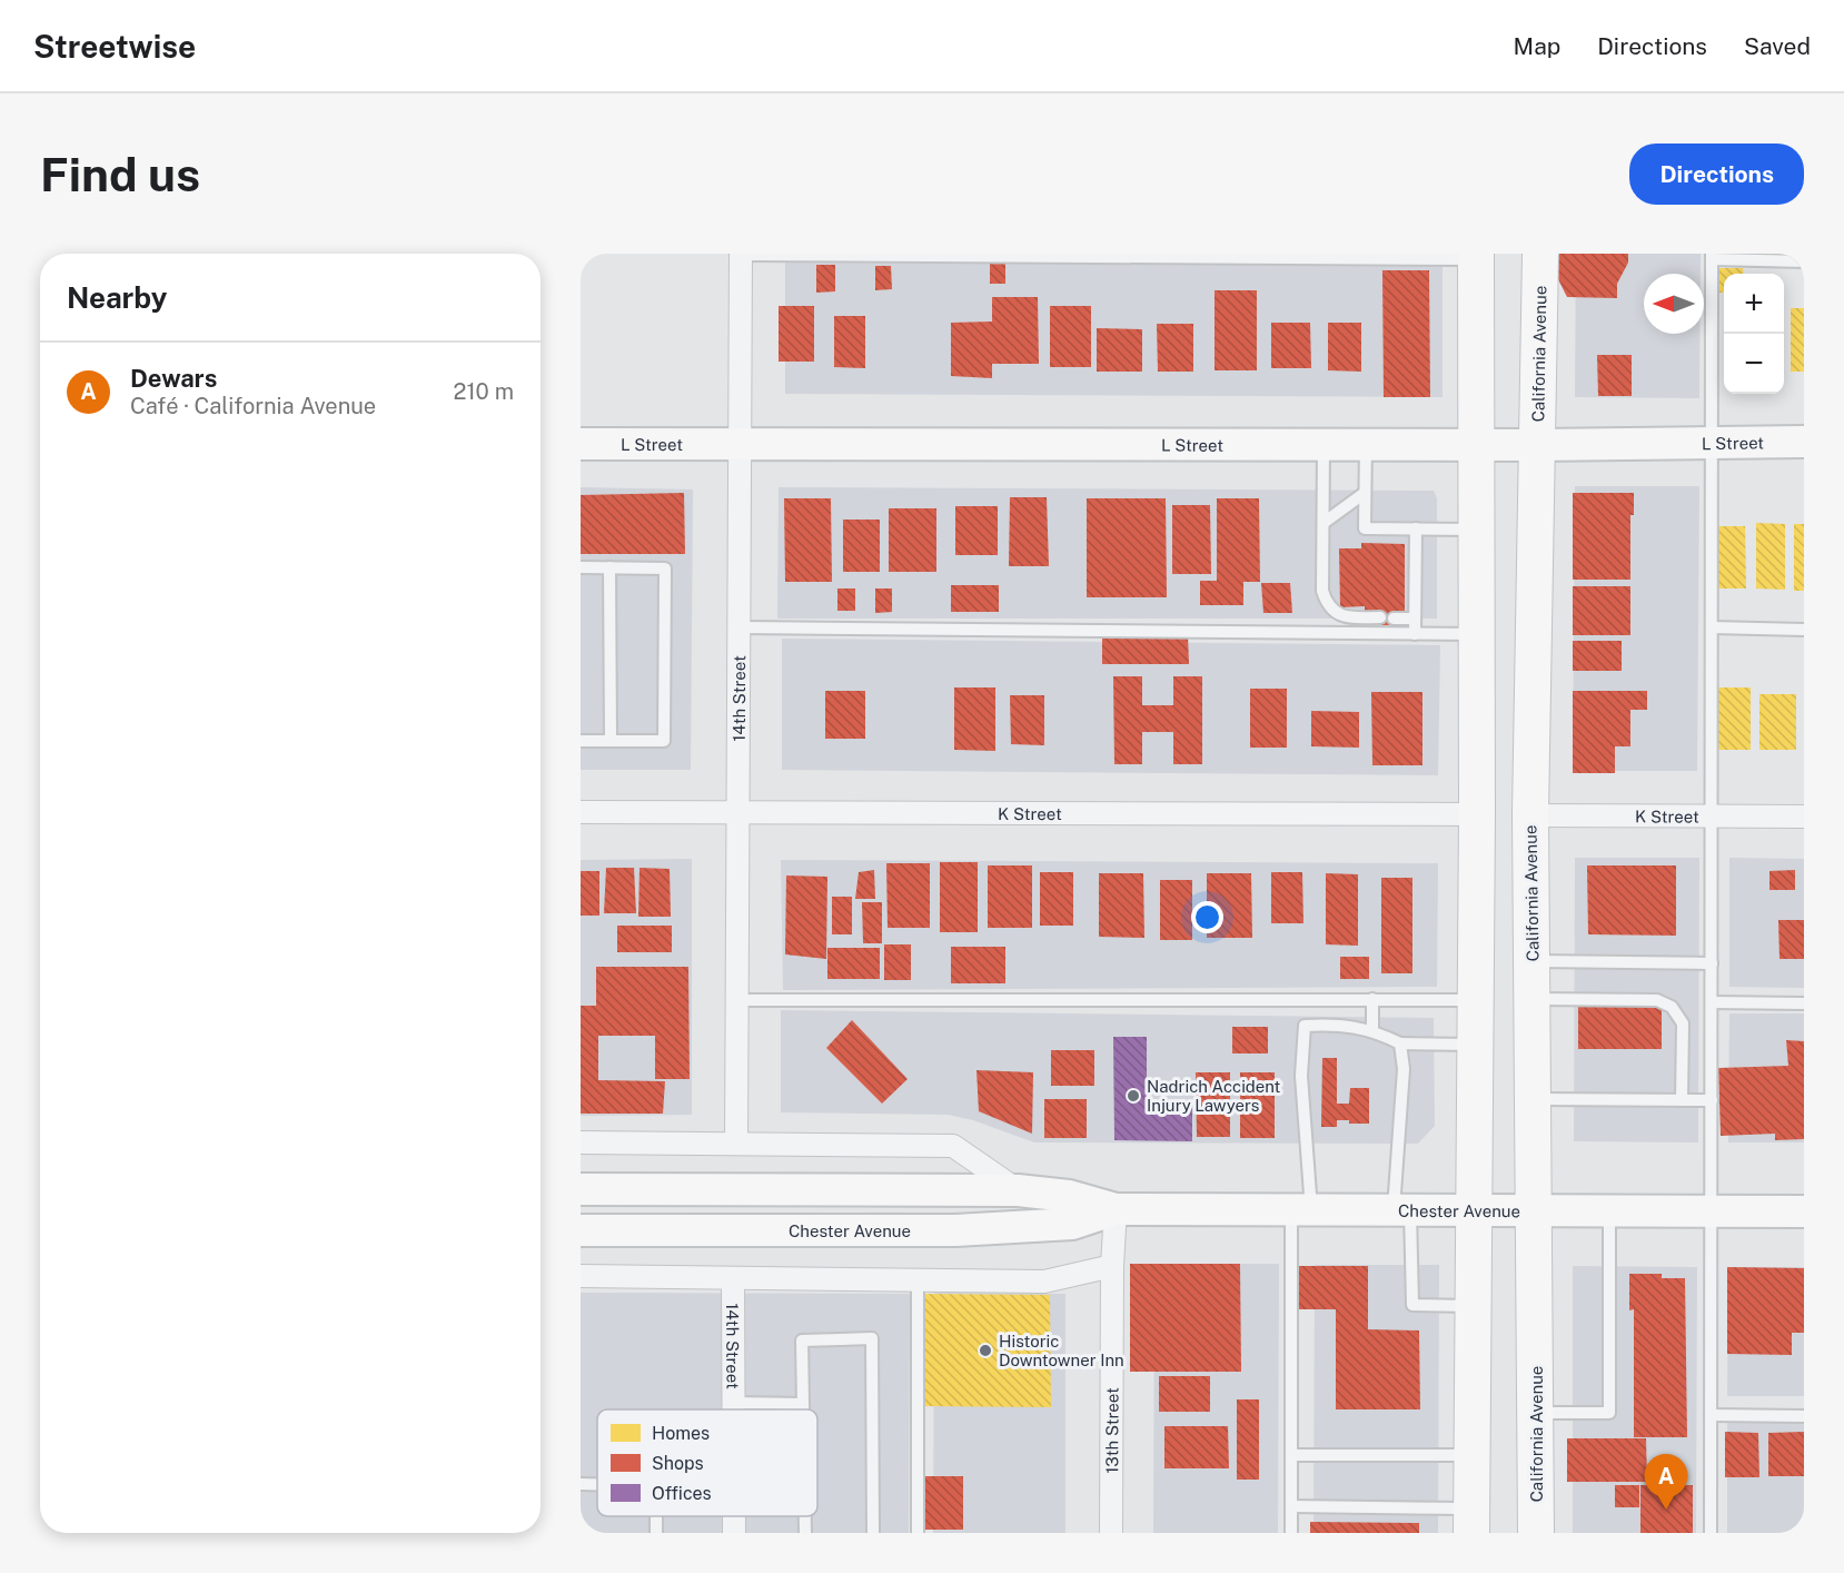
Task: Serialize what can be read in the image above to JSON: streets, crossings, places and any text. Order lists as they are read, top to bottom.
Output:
{
  "streets": {
    "main road": ["California Avenue", "L Street", "Chester Avenue"],
    "street": ["14th Street", "K Street", "13th Street"]
  },
  "crossings": [
    ["California Avenue", "L Street"],
    ["California Avenue", "K Street"],
    ["California Avenue", "Chester Avenue"],
    ["L Street", "14th Street"],
    ["14th Street", "K Street"],
    ["Chester Avenue", "13th Street"]
  ],
  "places": ["Nadrich Accident Injury Lawyers", "Historic Downtowner Inn"],
  "legend": ["Homes", "Shops", "Offices"],
  "north": "left",
  "page": {
    "header": "Streetwise",
    "nav": ["Map", "Directions", "Saved"],
    "buttons": "Directions",
    "title": "Find us",
    "heading": "Nearby",
    "map_buttons": ["+", "−"],
    "list": [
      {
        "mark": "A",
        "name": "Dewars",
        "note": "Café · California Avenue",
        "value": "210 m"
      }
    ],
    "pins": "A"
  }
}
